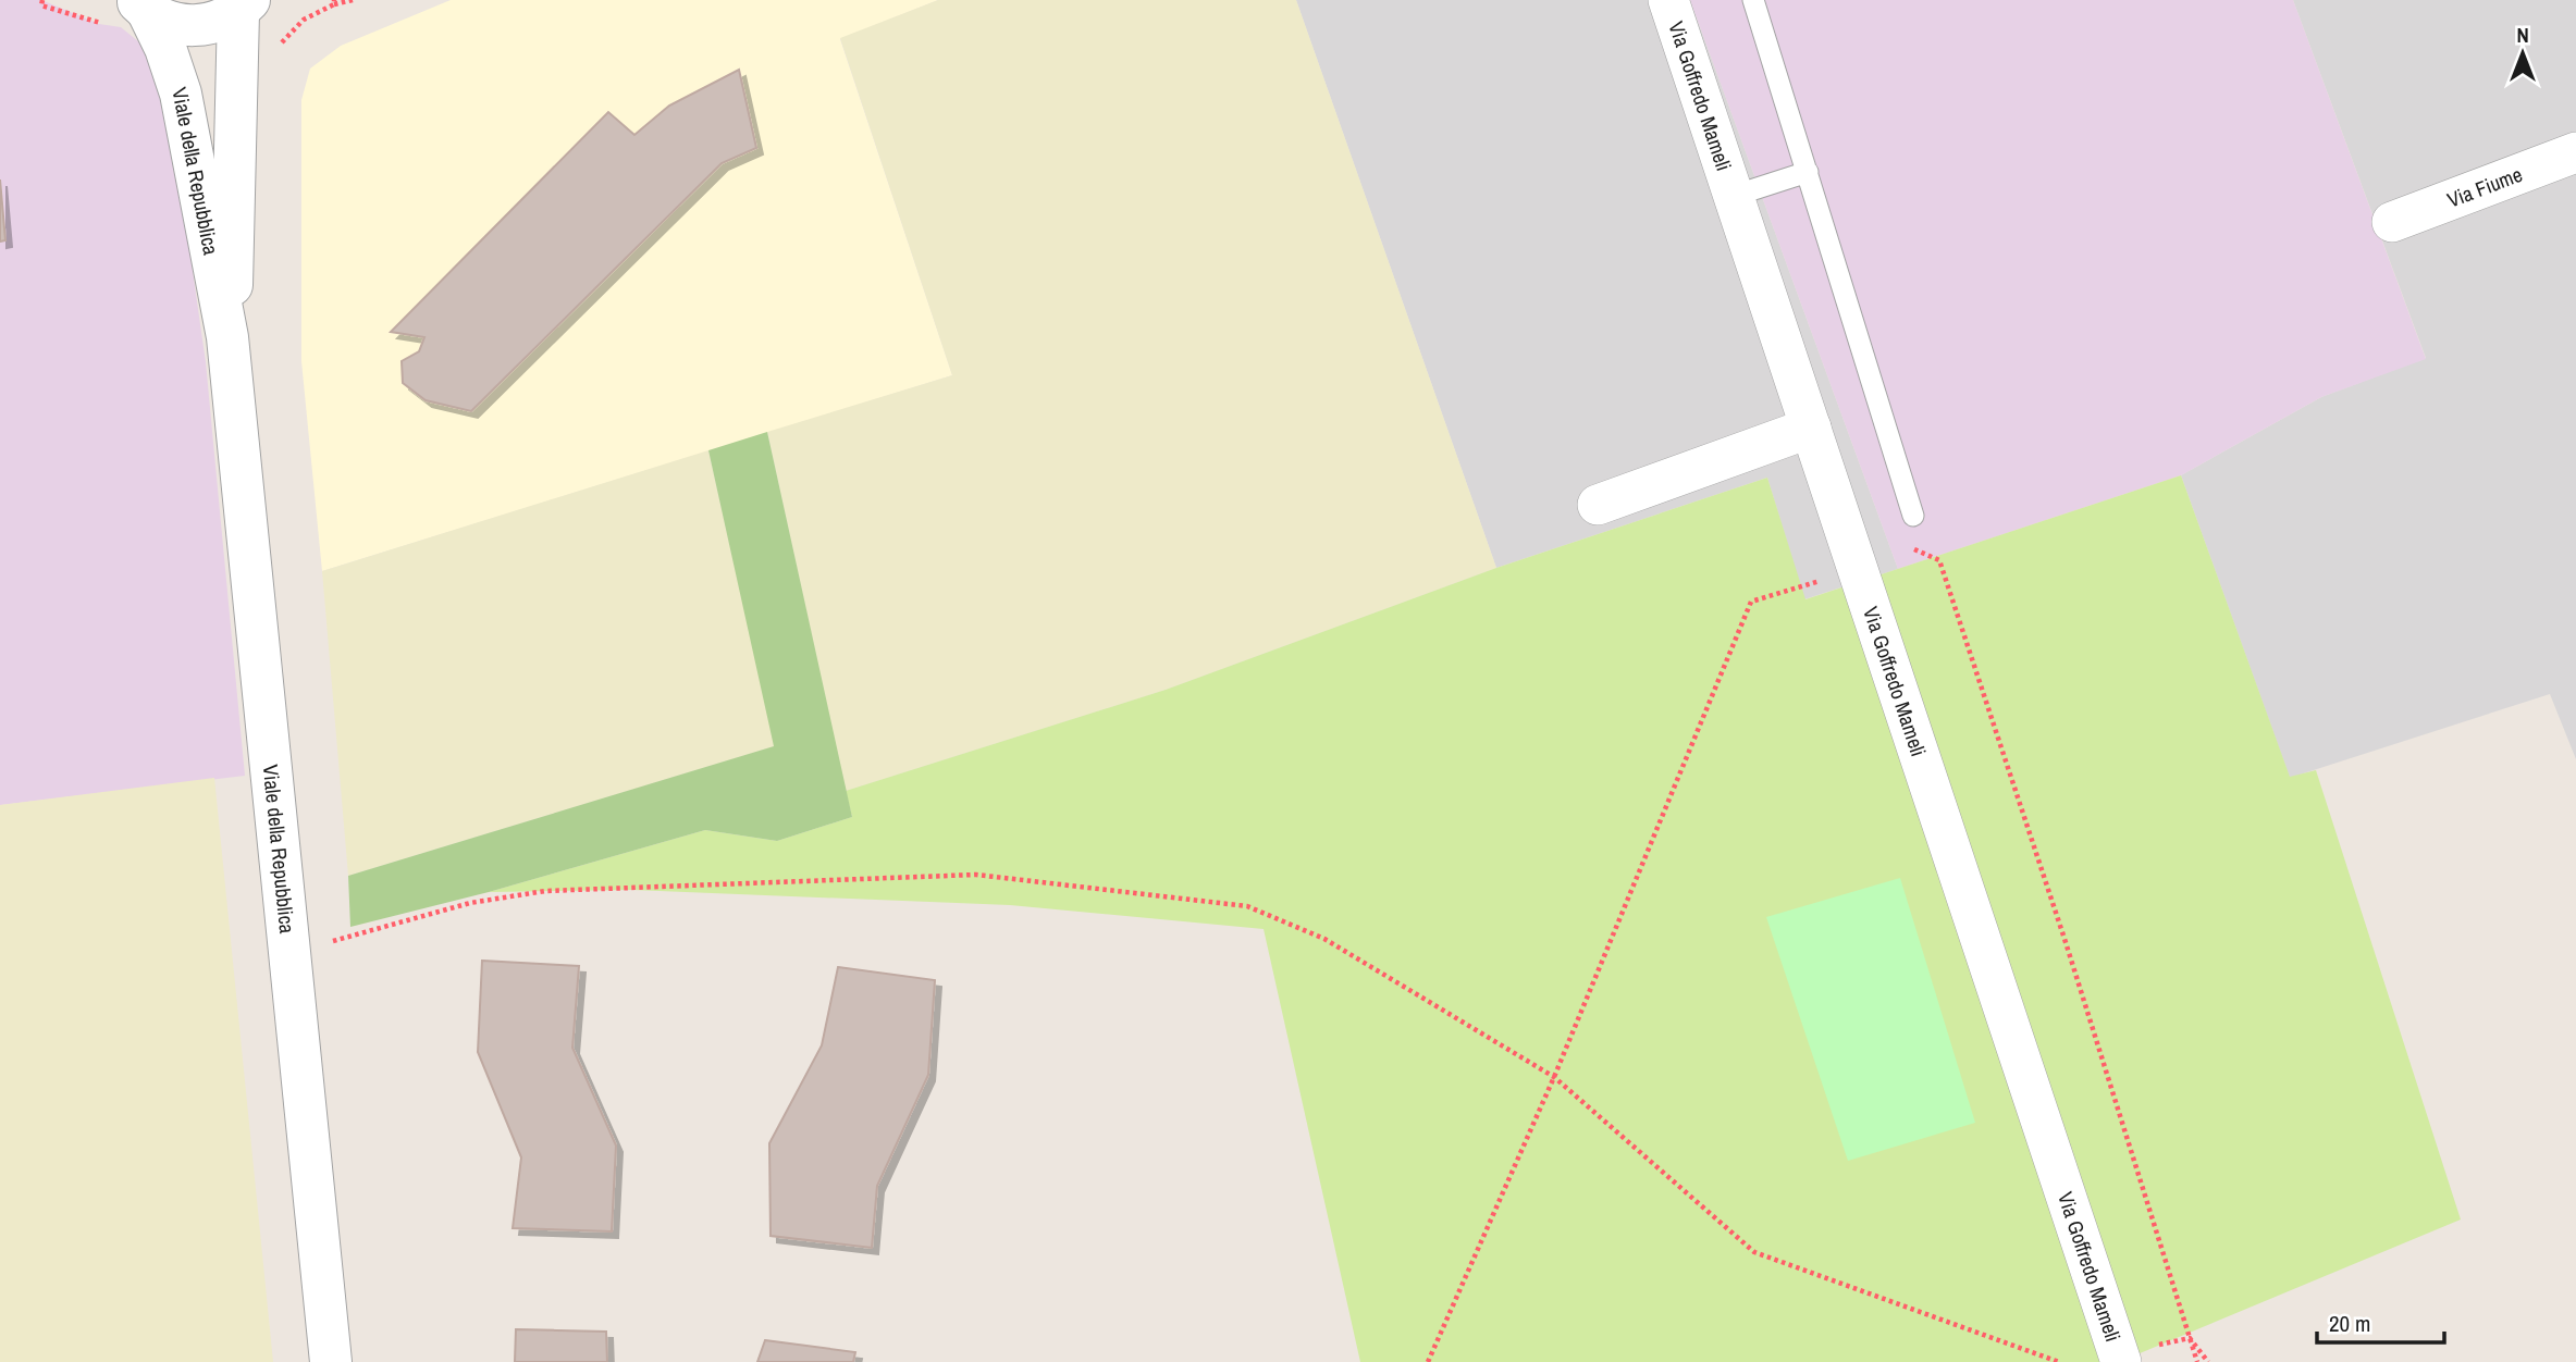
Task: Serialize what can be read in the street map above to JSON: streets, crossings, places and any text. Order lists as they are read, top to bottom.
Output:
{
  "streets": {
    "street": ["Via Goffredo Mameli", "Viale della Repubblica", "Via Fiume"]
  },
  "scale_bar": "20 m",
  "north": "top"
}
